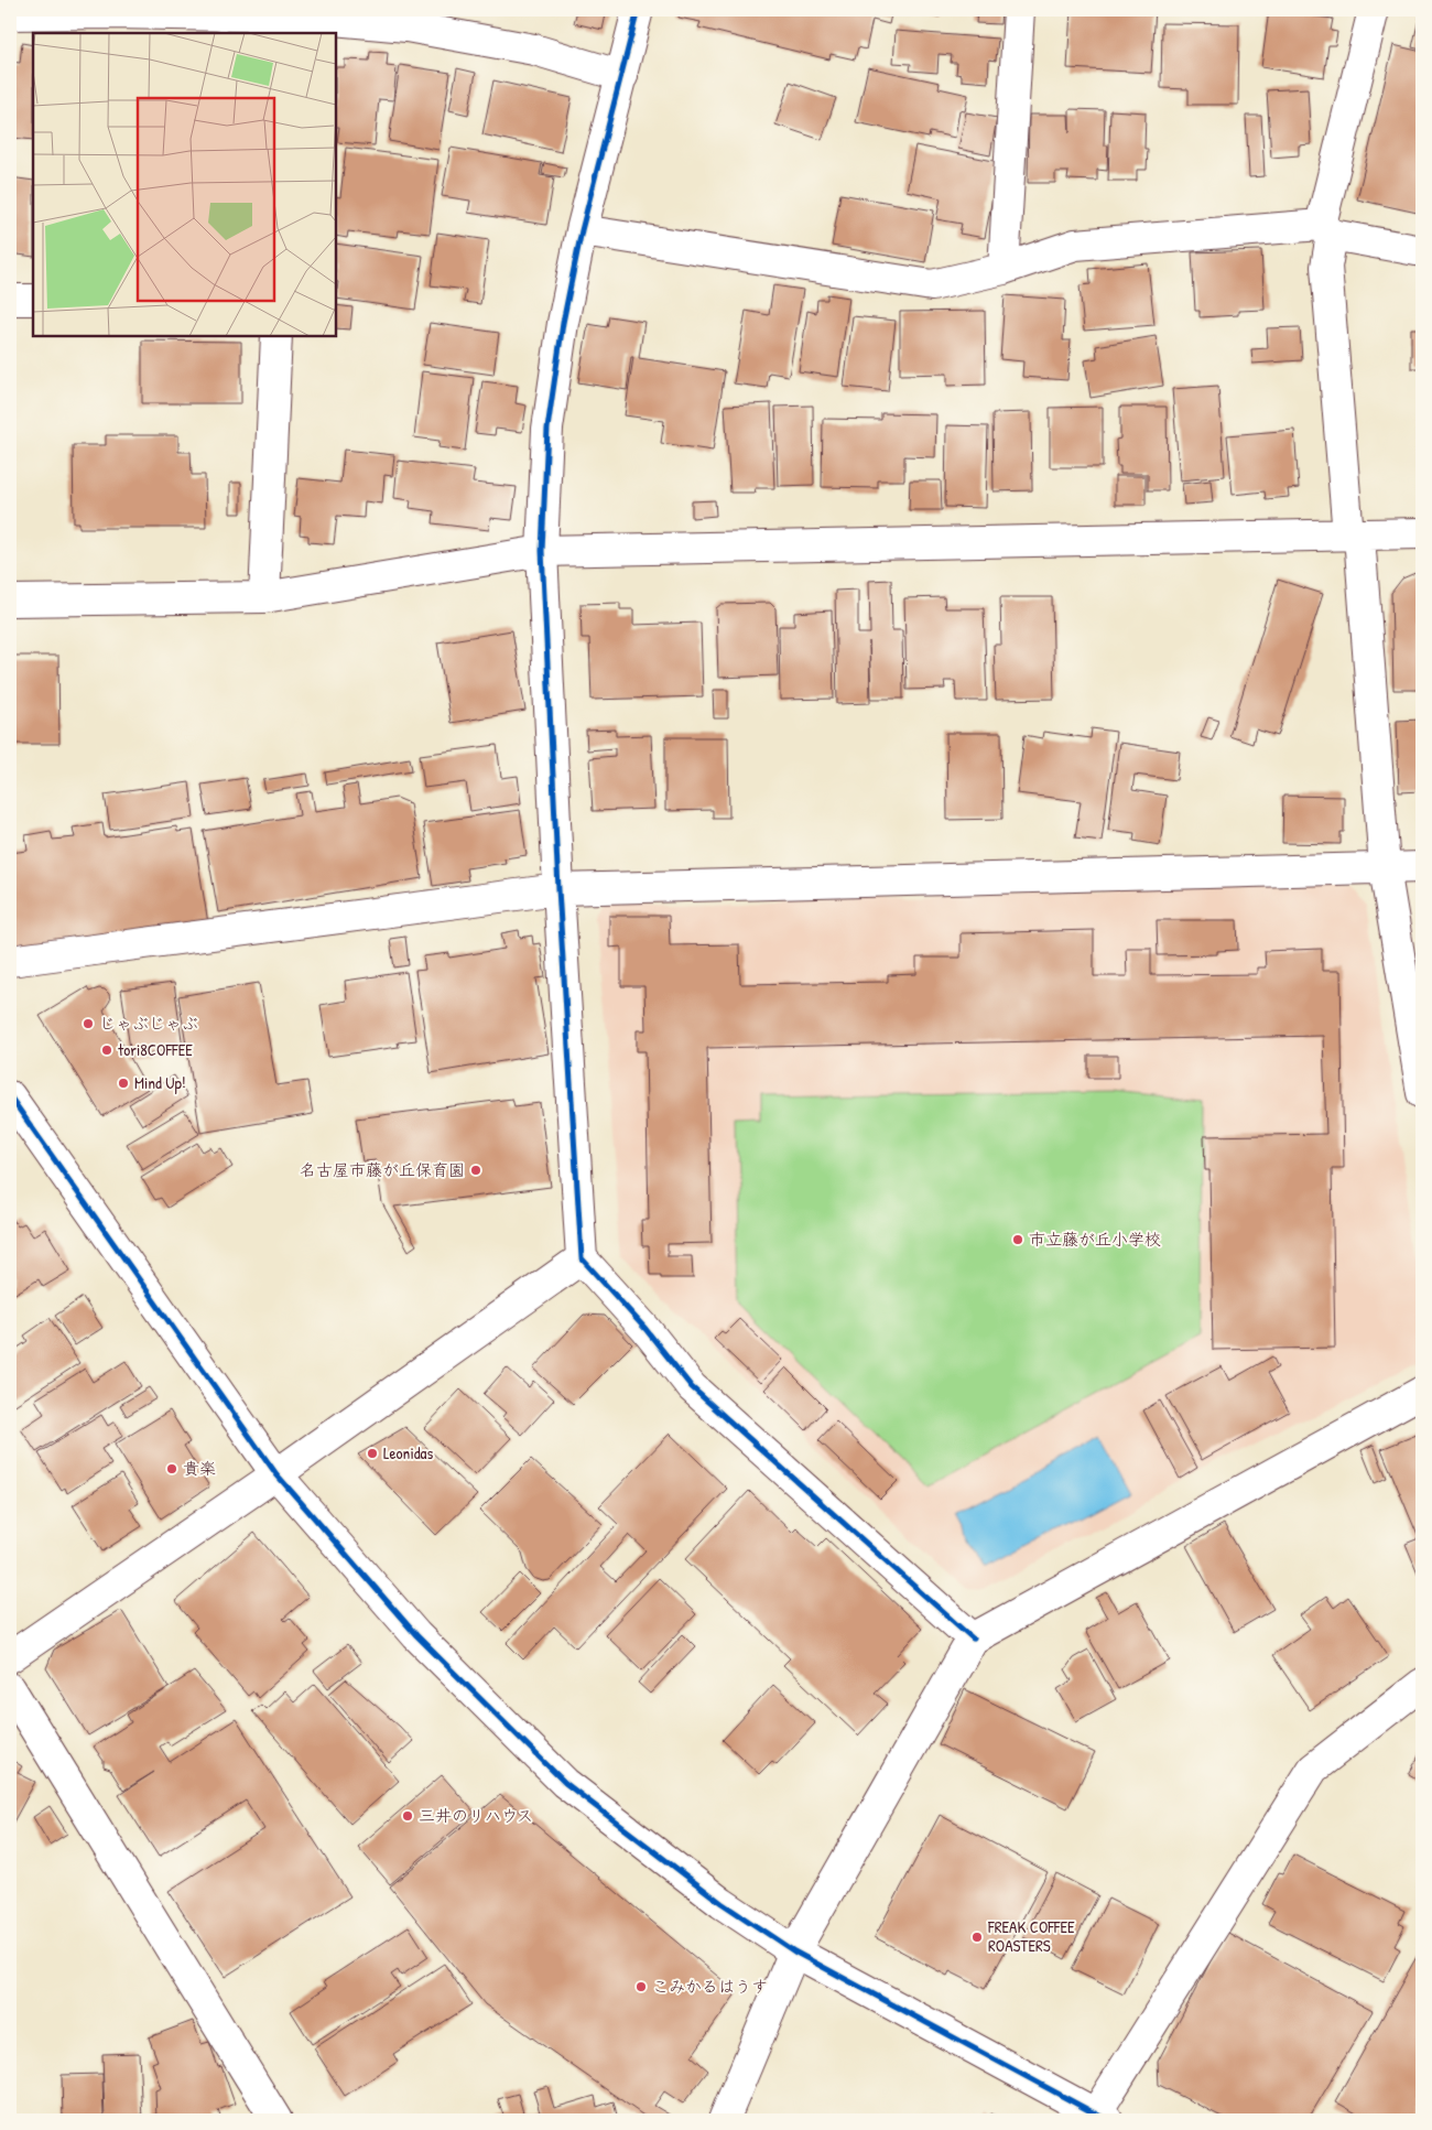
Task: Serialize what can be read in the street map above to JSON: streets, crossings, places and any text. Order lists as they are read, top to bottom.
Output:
{
  "places": [
    "じゃぶじゃぶ",
    "tori8COFFEE",
    "Mind Up!",
    "名古屋市藤が丘保育園",
    "市立藤が丘小学校",
    "Leonidas",
    "貴楽",
    "三井のリハウス",
    "FREAK COFFEE ROASTERS",
    "こみかるはうす"
  ]
}
